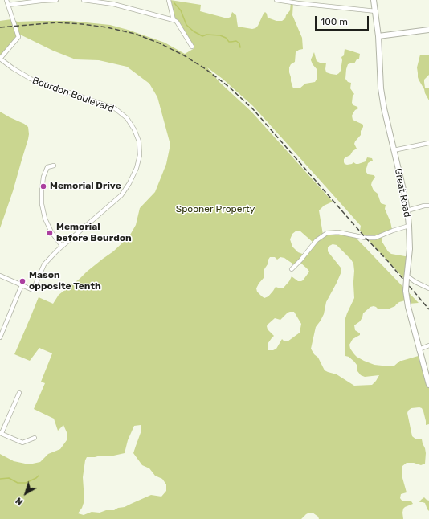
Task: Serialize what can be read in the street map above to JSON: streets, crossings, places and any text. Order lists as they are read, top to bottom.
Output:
{
  "streets": {
    "main road": ["Great Road"],
    "street": ["Bourdon Boulevard"]
  },
  "parks": ["Spooner Property"],
  "places": ["Memorial Drive", "Memorial before Bourdon", "Mason opposite Tenth"],
  "scale_bar": "100 m",
  "north": "bottom left"
}
